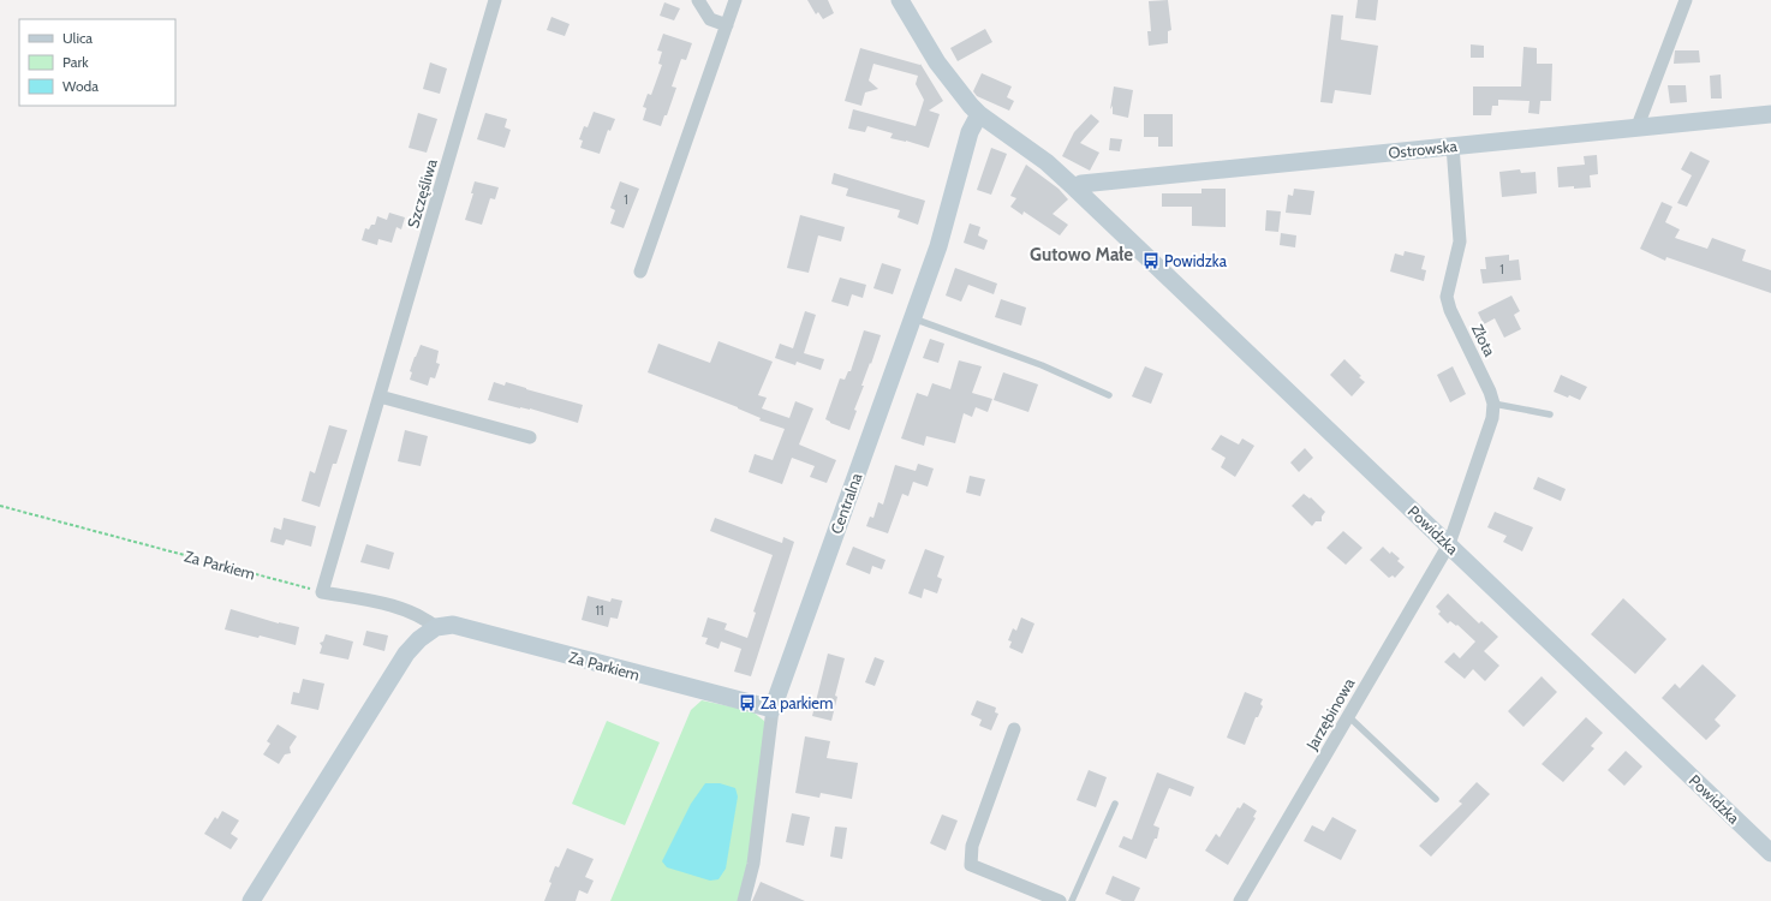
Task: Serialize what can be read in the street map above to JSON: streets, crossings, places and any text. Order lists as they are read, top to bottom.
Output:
{
  "streets": {
    "street": [
      "Ostrowska",
      "Szczęśliwa",
      "Złota",
      "Centralna",
      "Powidzka",
      "Za Parkiem",
      "Jarzębinowa"
    ]
  },
  "crossings": [
    ["Ostrowska", "Złota"],
    ["Ostrowska", "Powidzka"],
    ["Szczęśliwa", "Za Parkiem"],
    ["Centralna", "Powidzka"],
    ["Centralna", "Za Parkiem"],
    ["Powidzka", "Jarzębinowa"]
  ],
  "districts": ["Gutowo Małe"],
  "places": {
    "bus stop": ["Powidzka", "Za parkiem"]
  },
  "house_numbers": ["1", "1", "11"],
  "legend": ["Ulica", "Park", "Woda"]
}
